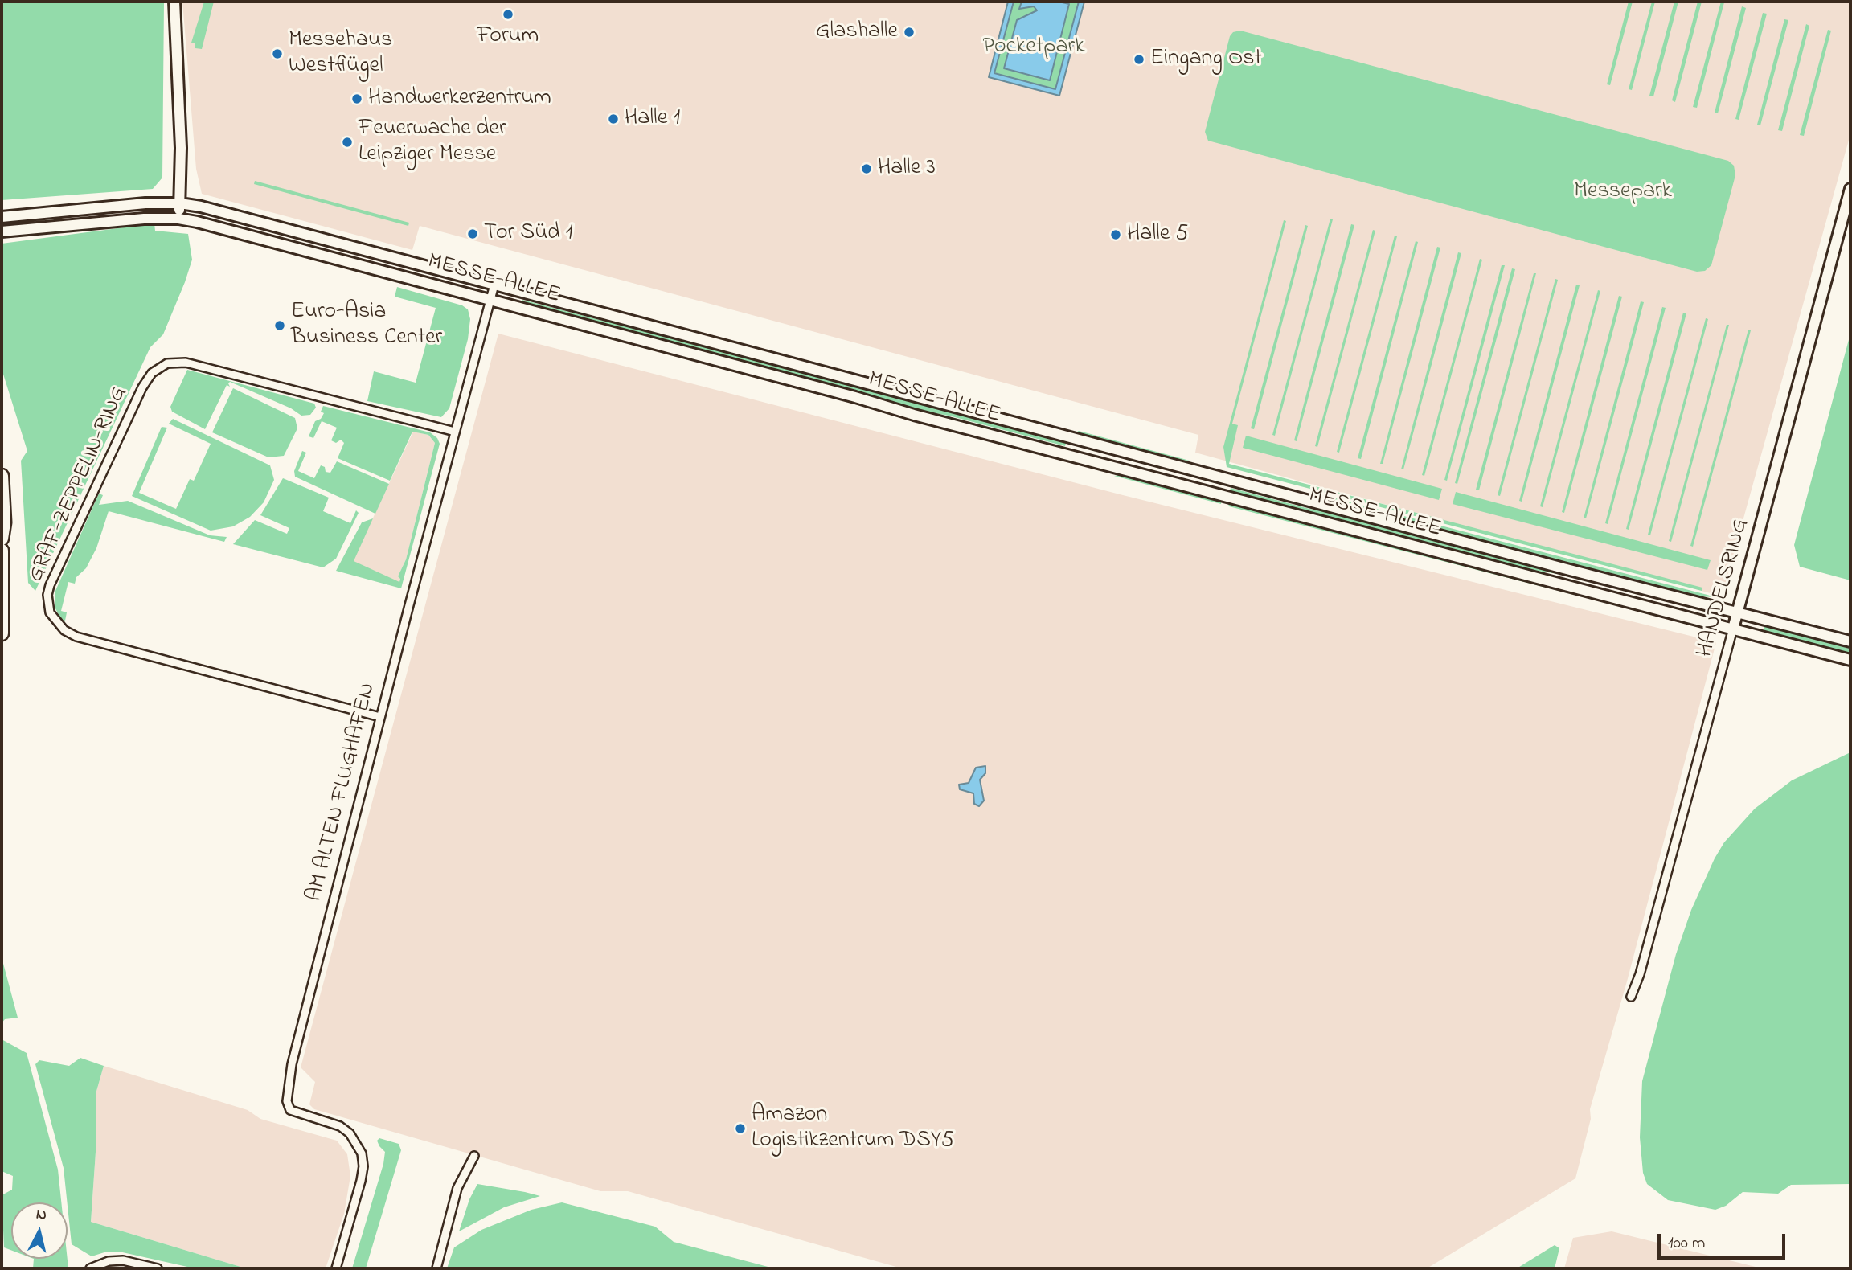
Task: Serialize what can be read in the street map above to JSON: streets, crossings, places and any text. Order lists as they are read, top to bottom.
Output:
{
  "streets": {
    "main road": ["MESSE-ALLEE", "HANDELSRING"],
    "street": ["GRAF-ZEPPELIN-RING", "AM ALTEN FLUGHAFEN"]
  },
  "crossings": [
    ["MESSE-ALLEE", "HANDELSRING"],
    ["MESSE-ALLEE", "AM ALTEN FLUGHAFEN"],
    ["GRAF-ZEPPELIN-RING", "AM ALTEN FLUGHAFEN"]
  ],
  "parks": ["Pocketpark", "Messepark"],
  "places": [
    "Forum",
    "Glashalle",
    "Messehaus Westflügel",
    "Eingang Ost",
    "Handwerkerzentrum",
    "Halle 1",
    "Feuerwache der Leipziger Messe",
    "Halle 3",
    "Tor Süd 1",
    "Halle 5",
    "Euro-Asia Business Center",
    "Amazon Logistikzentrum DSY5"
  ],
  "scale_bar": "100 m",
  "north": "top"
}
